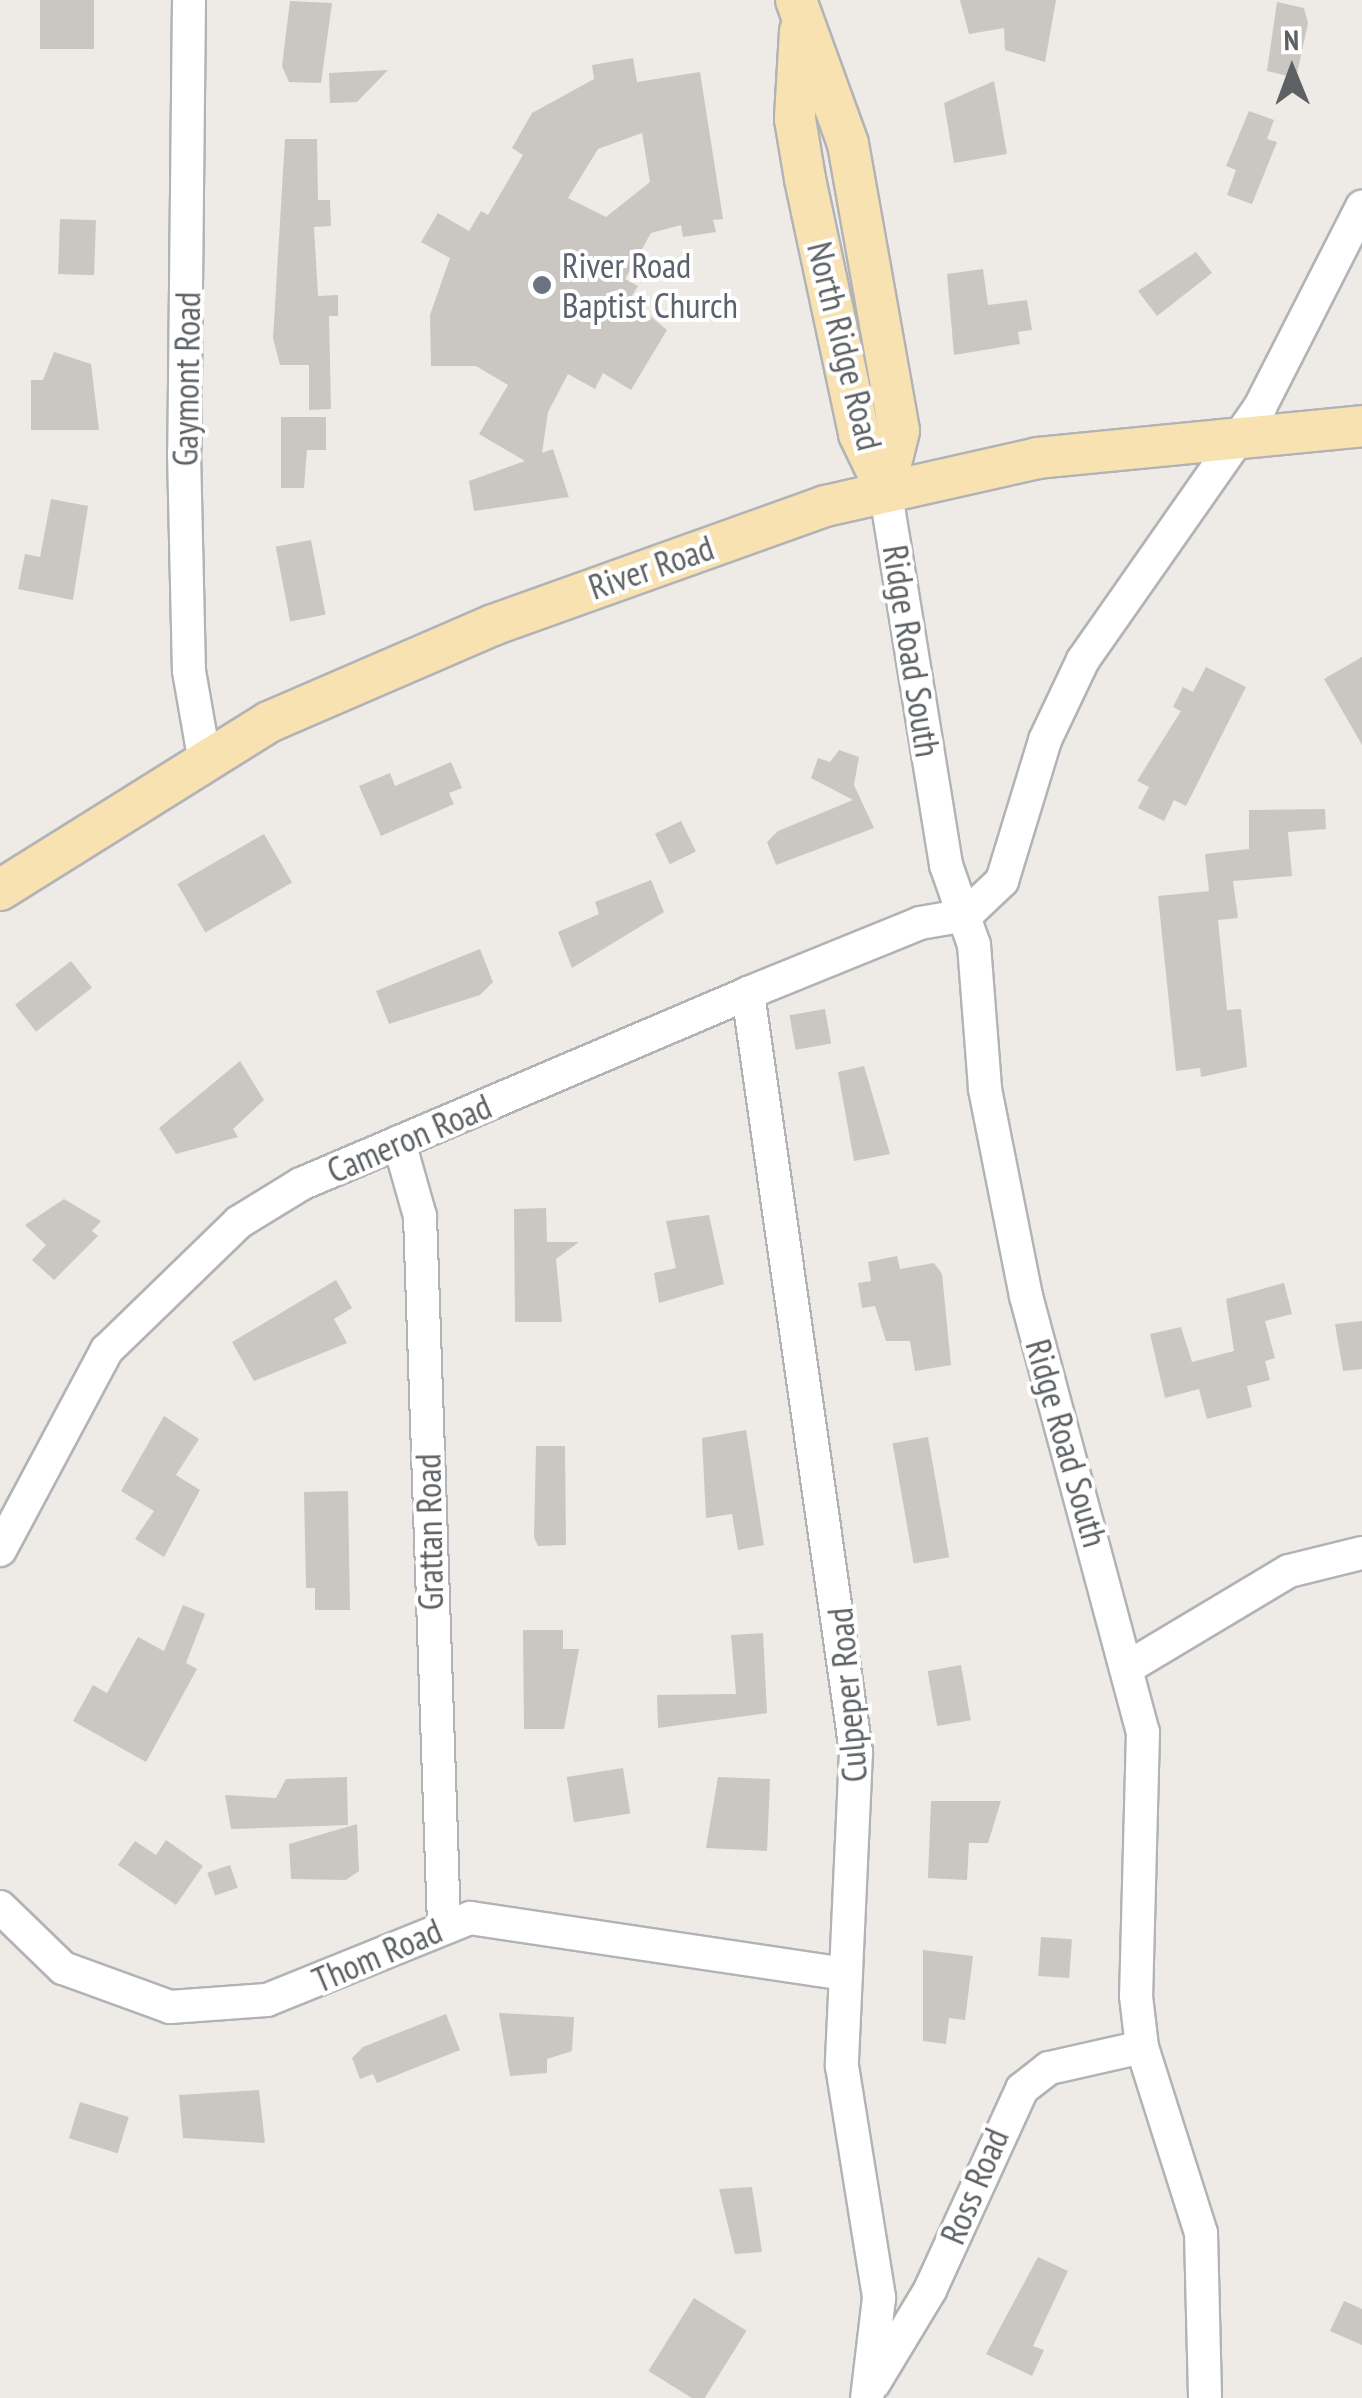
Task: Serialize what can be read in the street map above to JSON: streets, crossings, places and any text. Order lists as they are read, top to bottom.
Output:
{
  "streets": {
    "main road": ["North Ridge Road", "River Road"],
    "street": [
      "Gaymont Road",
      "Ridge Road South",
      "Cameron Road",
      "Grattan Road",
      "Culpeper Road",
      "Thom Road",
      "Ross Road"
    ]
  },
  "crossings": [
    ["North Ridge Road", "River Road"],
    ["North Ridge Road", "Ridge Road South"],
    ["Gaymont Road", "River Road"],
    ["River Road", "Ridge Road South"],
    ["Ridge Road South", "Cameron Road"],
    ["Ridge Road South", "Ross Road"],
    ["Cameron Road", "Grattan Road"],
    ["Cameron Road", "Culpeper Road"],
    ["Grattan Road", "Thom Road"],
    ["Culpeper Road", "Thom Road"],
    ["Culpeper Road", "Ross Road"]
  ],
  "places": ["River Road Baptist Church"],
  "north": "top"
}
